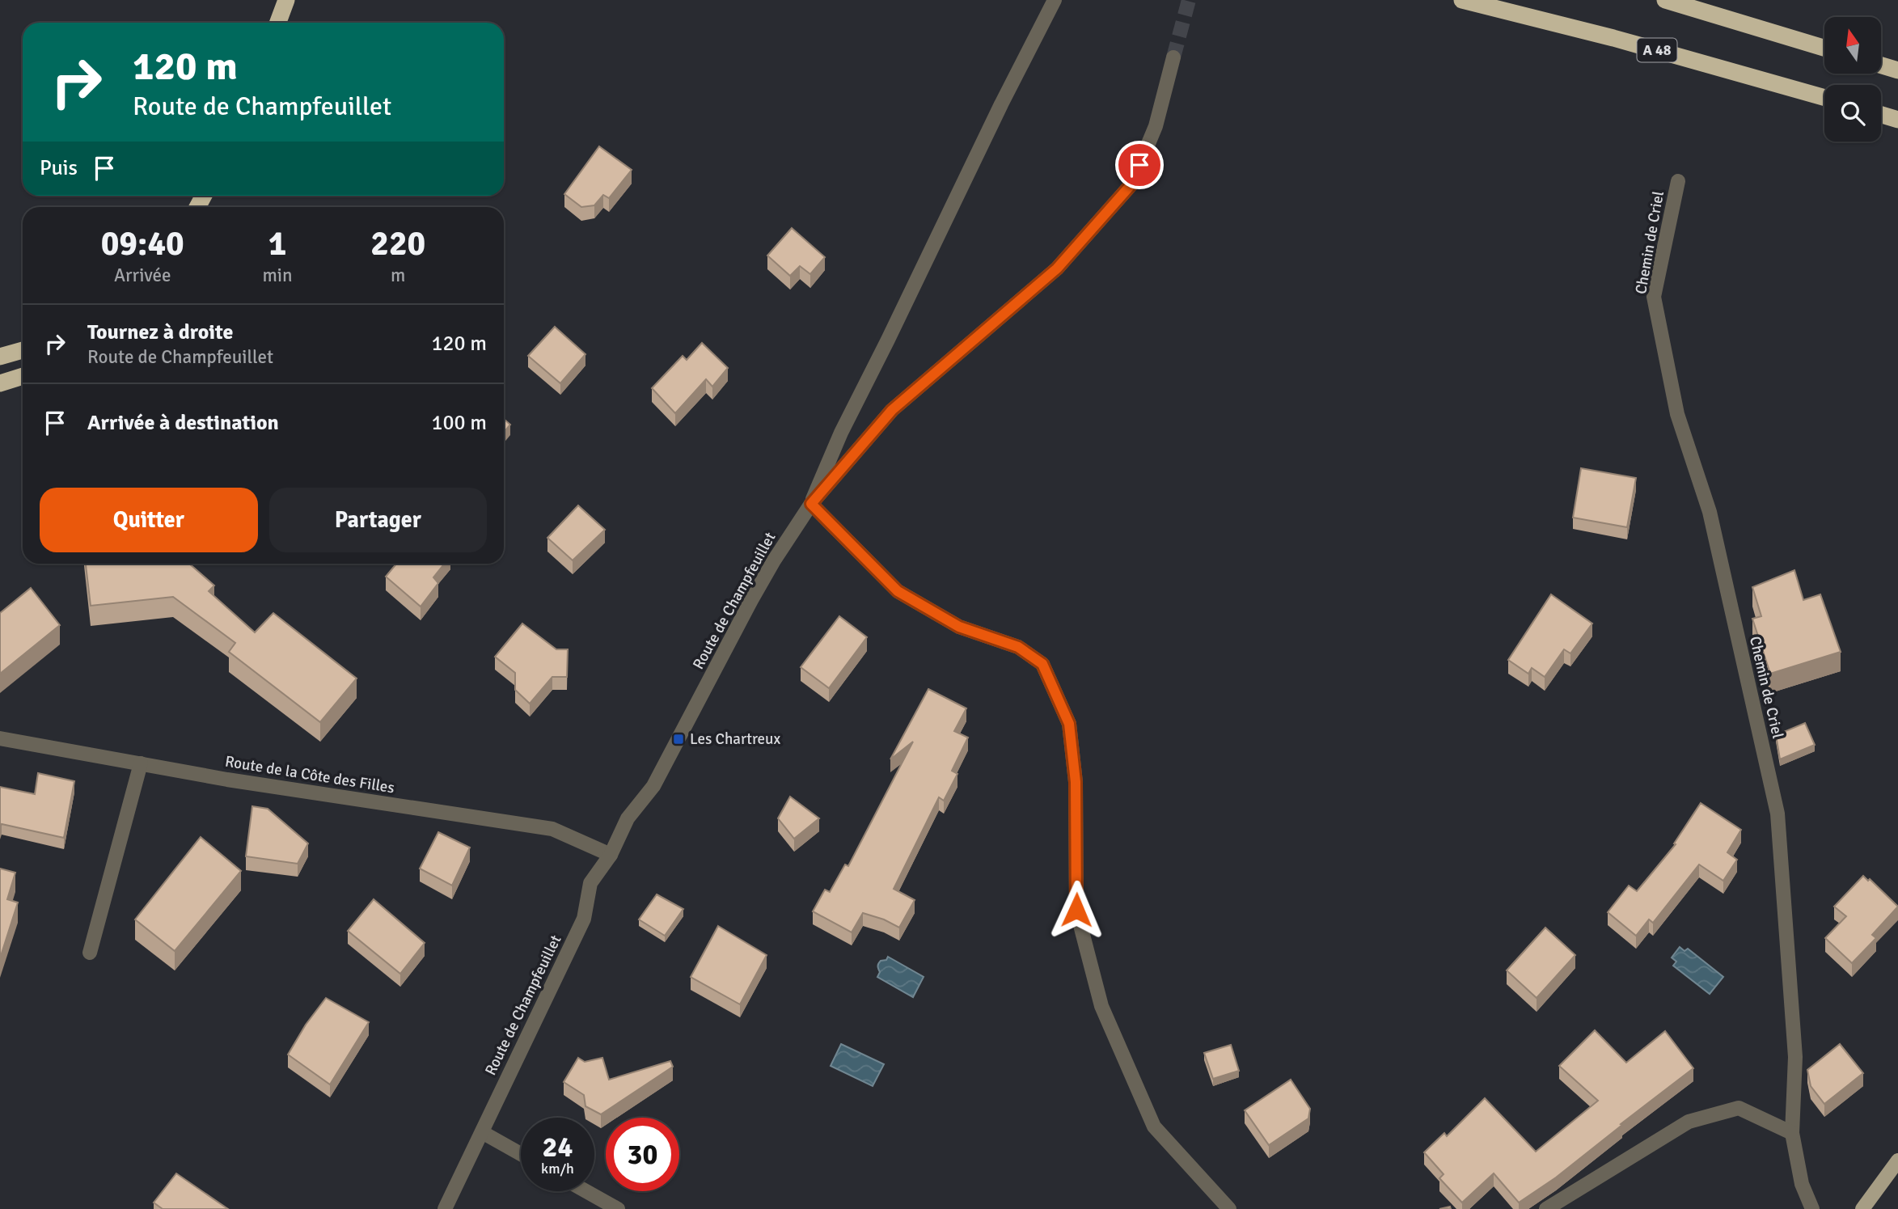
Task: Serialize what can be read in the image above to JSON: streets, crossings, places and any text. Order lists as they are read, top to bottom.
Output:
{
  "streets": {
    "highway": ["A 48"],
    "street": ["Chemin de Criel", "Route de Champfeuillet", "Route de la Côte des Filles"]
  },
  "crossings": [
    ["Route de Champfeuillet", "Route de la Côte des Filles"]
  ],
  "places": {
    "transit": ["Les Chartreux"]
  },
  "north": "top",
  "page": {
    "turn": ["120 m", "Route de Champfeuillet"],
    "then": "Puis",
    "eta": [
      "09:40",
      "Arrivée",
      "1",
      "min",
      "220",
      "m"
    ],
    "list": [
      {
        "name": "Tournez à droite",
        "note": "Route de Champfeuillet",
        "value": "120 m"
      },
      {
        "name": "Arrivée à destination",
        "value": "100 m"
      }
    ],
    "buttons": ["Quitter", "Partager"],
    "speed": "24 km/h",
    "limit": "30"
  }
}
